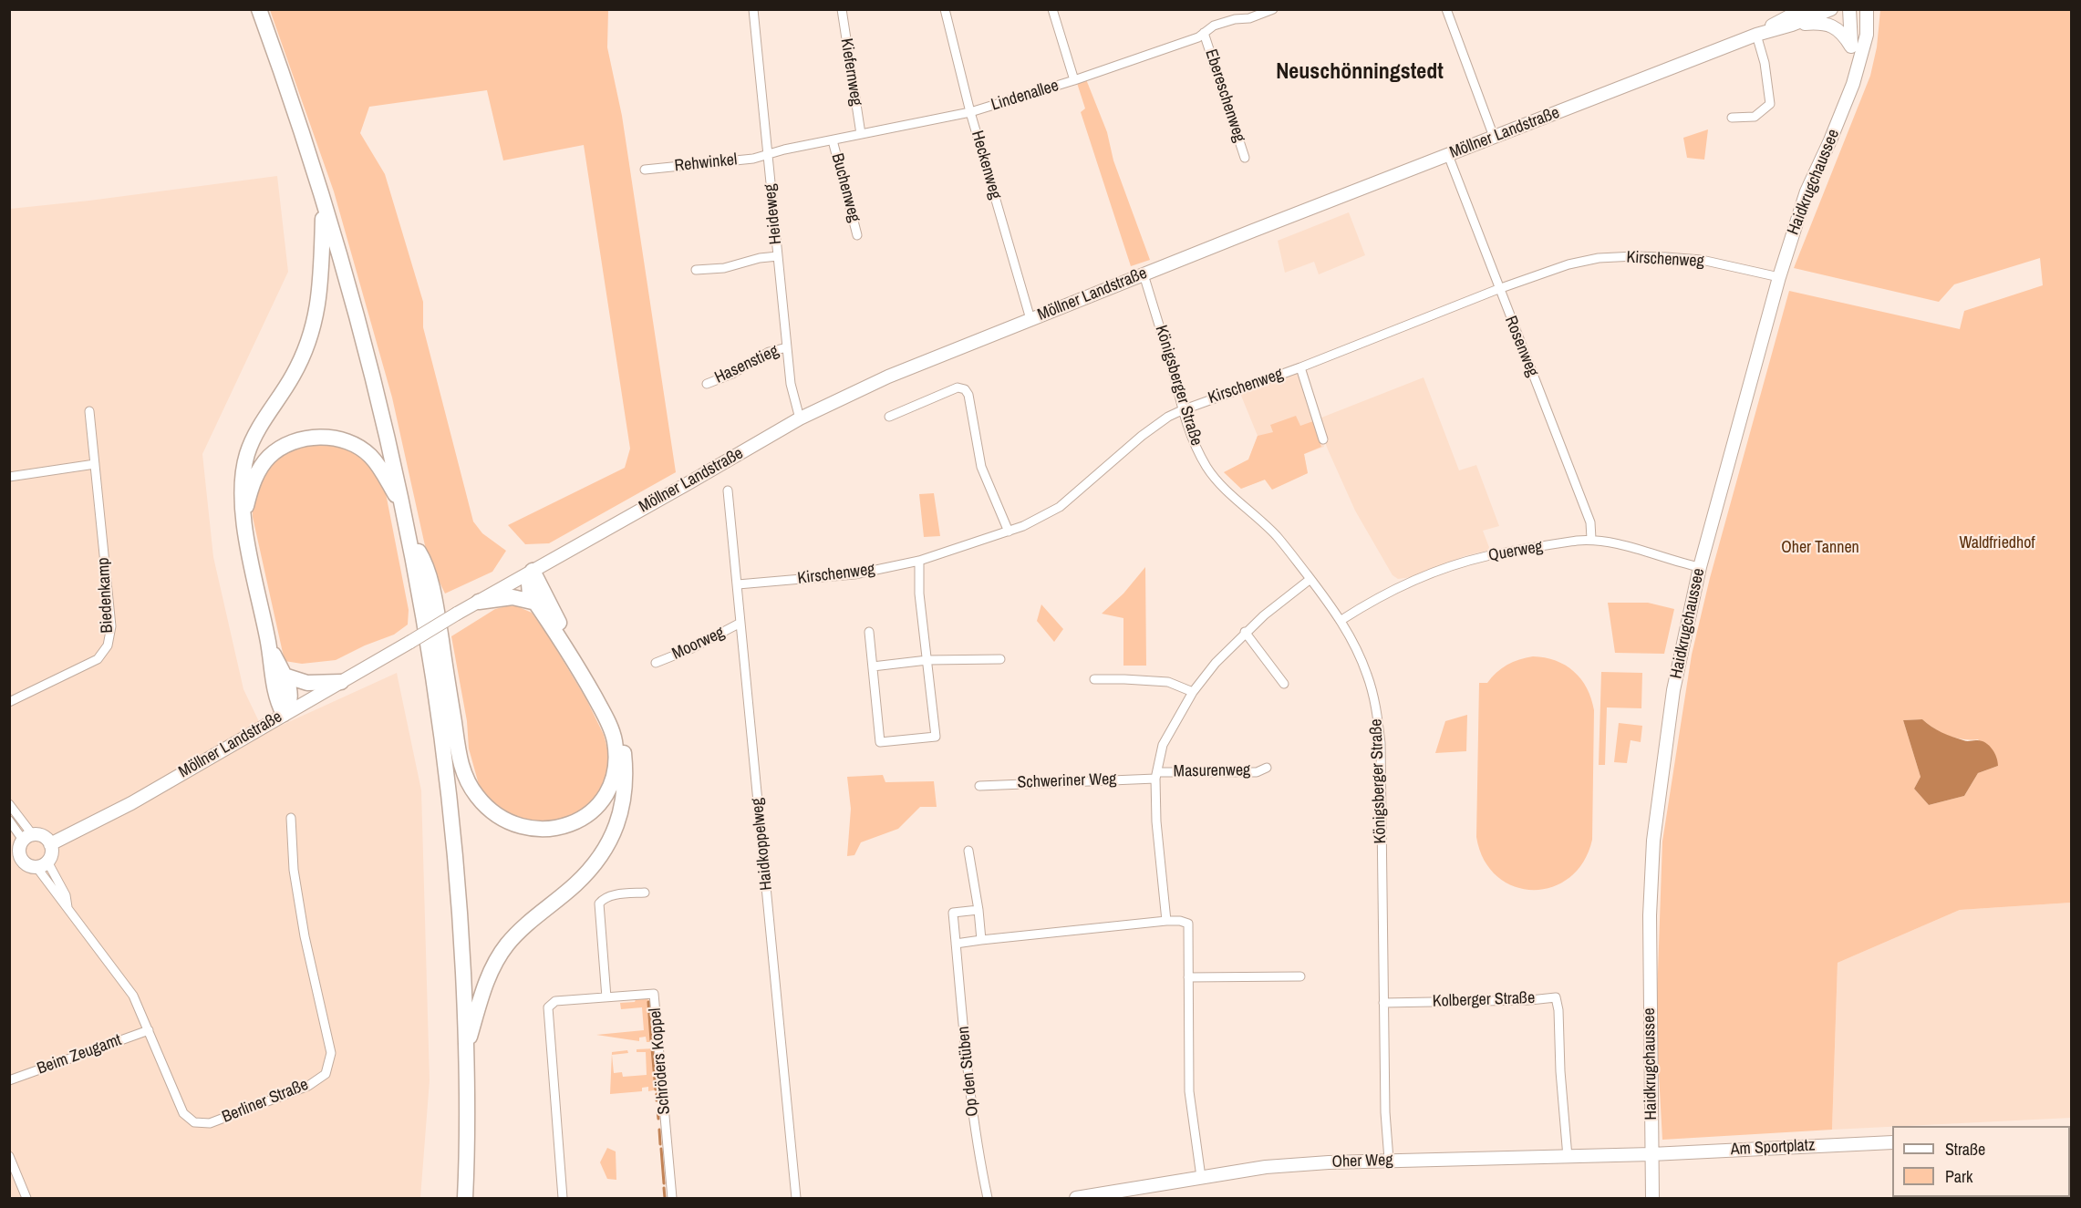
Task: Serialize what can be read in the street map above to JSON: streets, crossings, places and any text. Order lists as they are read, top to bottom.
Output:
{
  "streets": {
    "main road": [
      "Möllner Landstraße",
      "Haidkrugchaussee",
      "Am Sportplatz",
      "Oher Weg"
    ],
    "street": [
      "Kiefernweg",
      "Lindenallee",
      "Ebereschenweg",
      "Rehwinkel",
      "Heckenweg",
      "Buchenweg",
      "Heideweg",
      "Kirschenweg",
      "Rosenweg",
      "Hasenstieg",
      "Königsberger Straße",
      "Querweg",
      "Biedenkamp",
      "Moorweg",
      "Masurenweg",
      "Schweriner Weg",
      "Haidkoppelweg",
      "Kolberger Straße",
      "Beim Zeugamt",
      "Schröders Koppel",
      "Op den Stüben",
      "Berliner Straße"
    ]
  },
  "crossings": [
    ["Kiefernweg", "Lindenallee"],
    ["Lindenallee", "Ebereschenweg"],
    ["Lindenallee", "Rehwinkel"],
    ["Lindenallee", "Heckenweg"],
    ["Lindenallee", "Buchenweg"],
    ["Lindenallee", "Heideweg"],
    ["Möllner Landstraße", "Heckenweg"],
    ["Möllner Landstraße", "Heideweg"],
    ["Möllner Landstraße", "Rosenweg"],
    ["Möllner Landstraße", "Königsberger Straße"],
    ["Möllner Landstraße", "Berliner Straße"],
    ["Rehwinkel", "Heideweg"],
    ["Haidkrugchaussee", "Kirschenweg"],
    ["Haidkrugchaussee", "Querweg"],
    ["Haidkrugchaussee", "Am Sportplatz"],
    ["Haidkrugchaussee", "Oher Weg"],
    ["Heideweg", "Hasenstieg"],
    ["Kirschenweg", "Rosenweg"],
    ["Kirschenweg", "Königsberger Straße"],
    ["Kirschenweg", "Haidkoppelweg"],
    ["Rosenweg", "Querweg"],
    ["Königsberger Straße", "Querweg"],
    ["Königsberger Straße", "Kolberger Straße"],
    ["Königsberger Straße", "Oher Weg"],
    ["Moorweg", "Haidkoppelweg"],
    ["Masurenweg", "Schweriner Weg"],
    ["Kolberger Straße", "Oher Weg"],
    ["Beim Zeugamt", "Berliner Straße"],
    ["Am Sportplatz", "Oher Weg"]
  ],
  "districts": ["Neuschönningstedt"],
  "parks": ["Waldfriedhof", "Oher Tannen"],
  "legend": ["Straße", "Park"]
}
